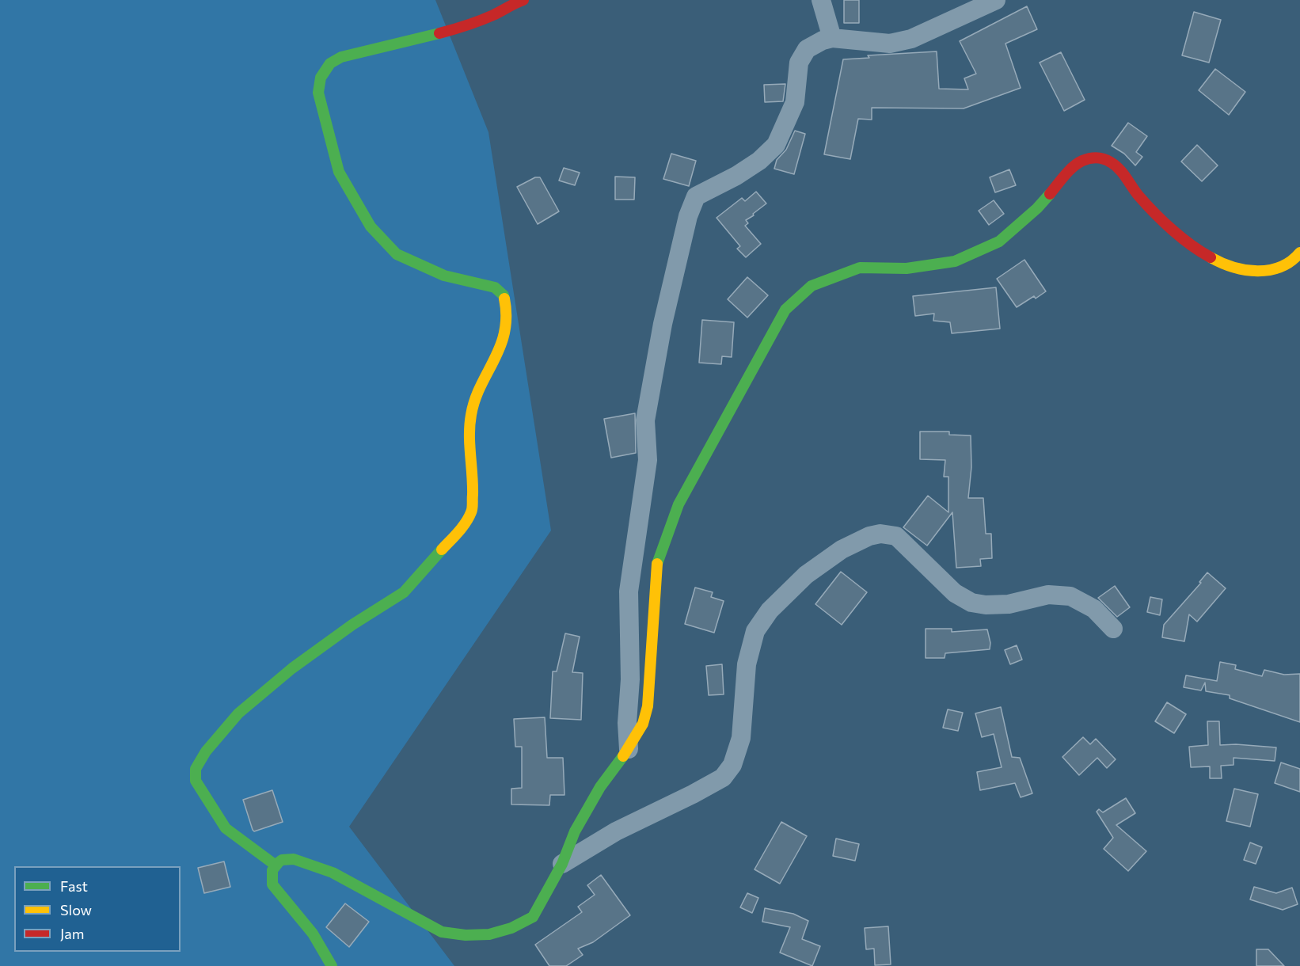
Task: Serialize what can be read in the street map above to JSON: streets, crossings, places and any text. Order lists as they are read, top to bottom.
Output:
{
  "legend": ["Fast", "Slow", "Jam"]
}
